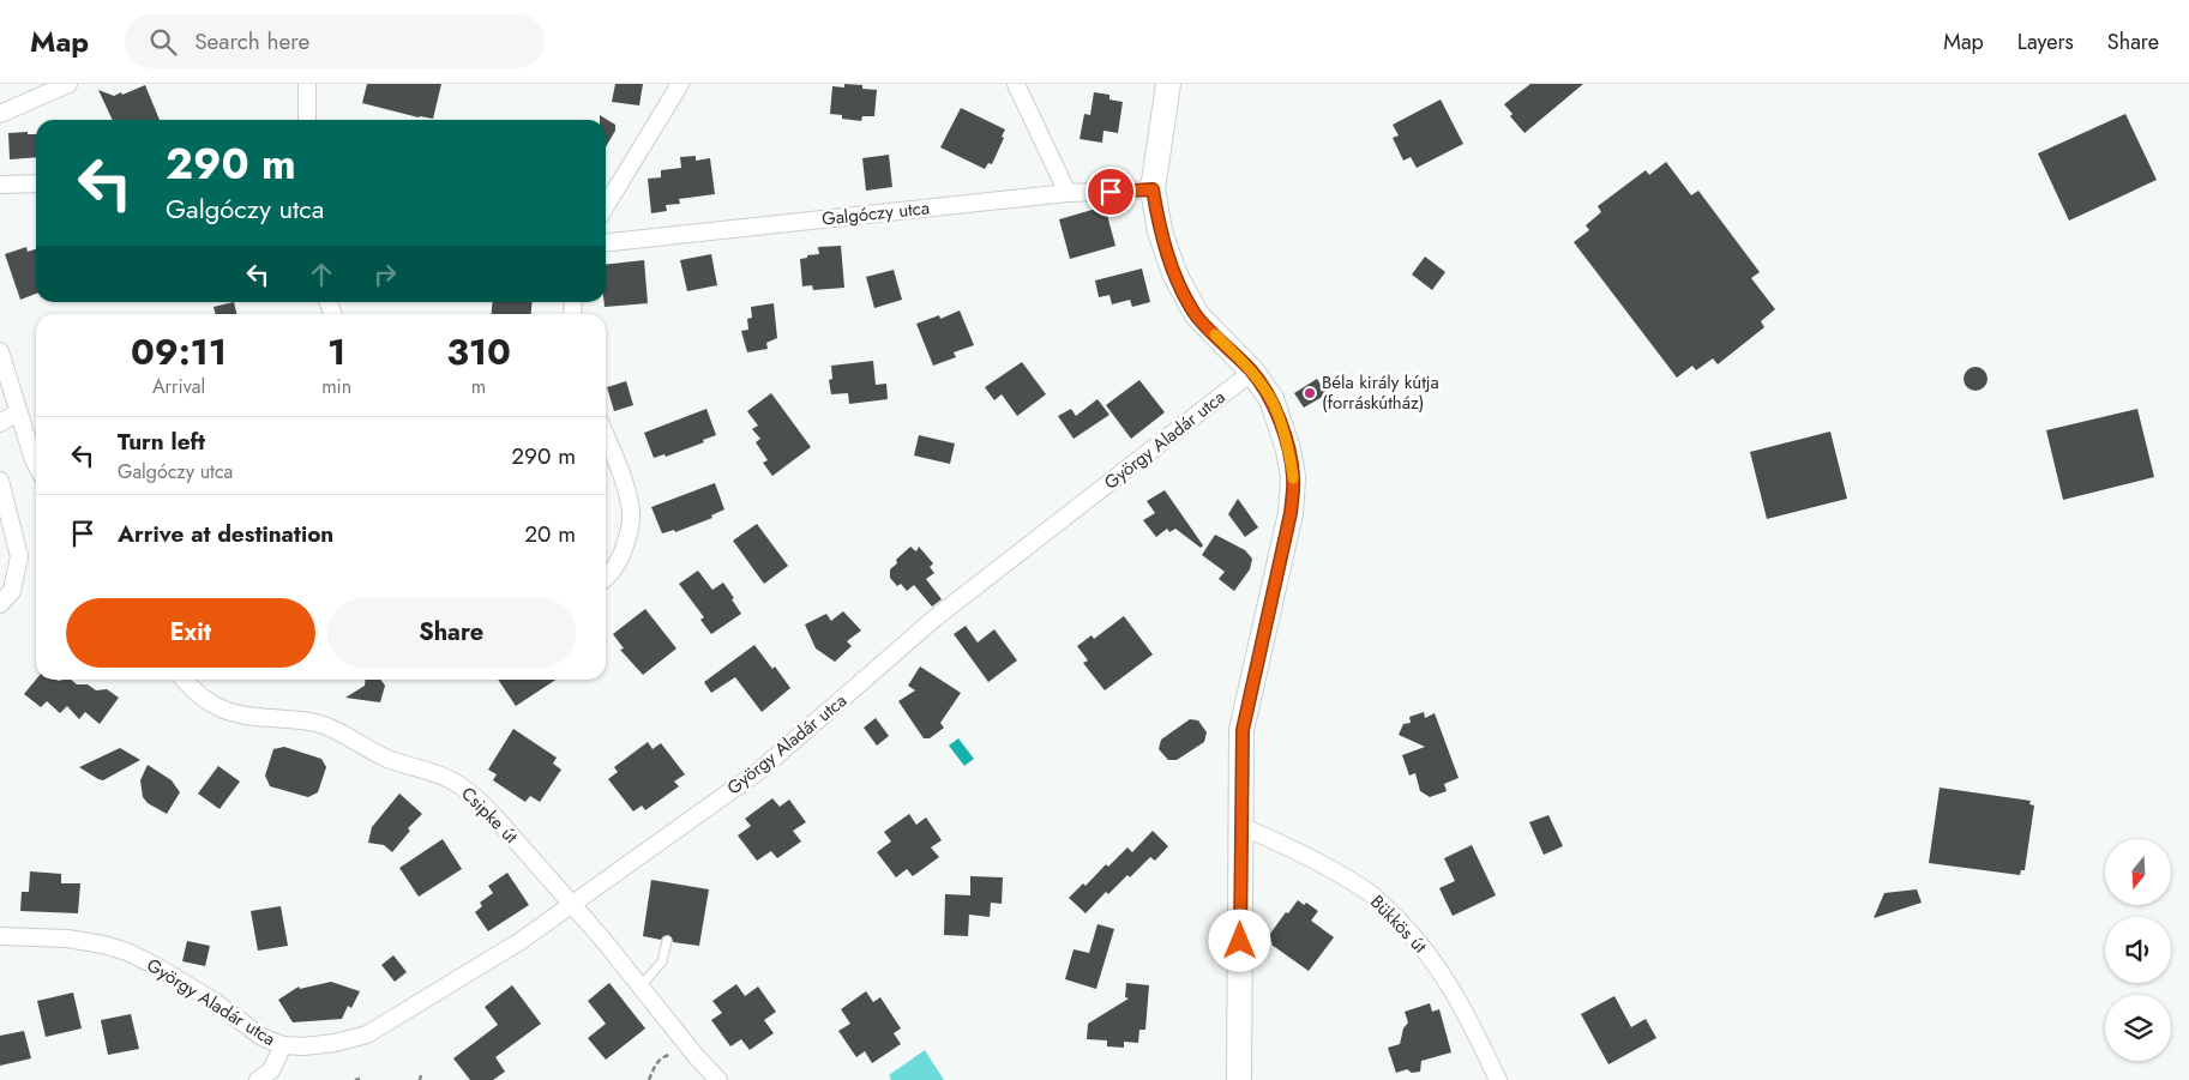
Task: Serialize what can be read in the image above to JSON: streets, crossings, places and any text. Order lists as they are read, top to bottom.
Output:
{
  "streets": {
    "street": [
      "Galgóczy utca",
      "György Aladár utca",
      "Csipke út",
      "Bükkös út"
    ]
  },
  "crossings": [
    ["György Aladár utca", "Csipke út"]
  ],
  "places": ["Béla király kútja (forráskútház)"],
  "north": "bottom",
  "page": {
    "header": "Map",
    "search": "Search here",
    "nav": ["Map", "Layers", "Share"],
    "turn": ["290 m", "Galgóczy utca"],
    "eta": [
      "09:11",
      "Arrival",
      "1",
      "min",
      "310",
      "m"
    ],
    "list": [
      {
        "name": "Turn left",
        "note": "Galgóczy utca",
        "value": "290 m"
      },
      {
        "name": "Arrive at destination",
        "value": "20 m"
      }
    ],
    "buttons": ["Exit", "Share"]
  }
}
